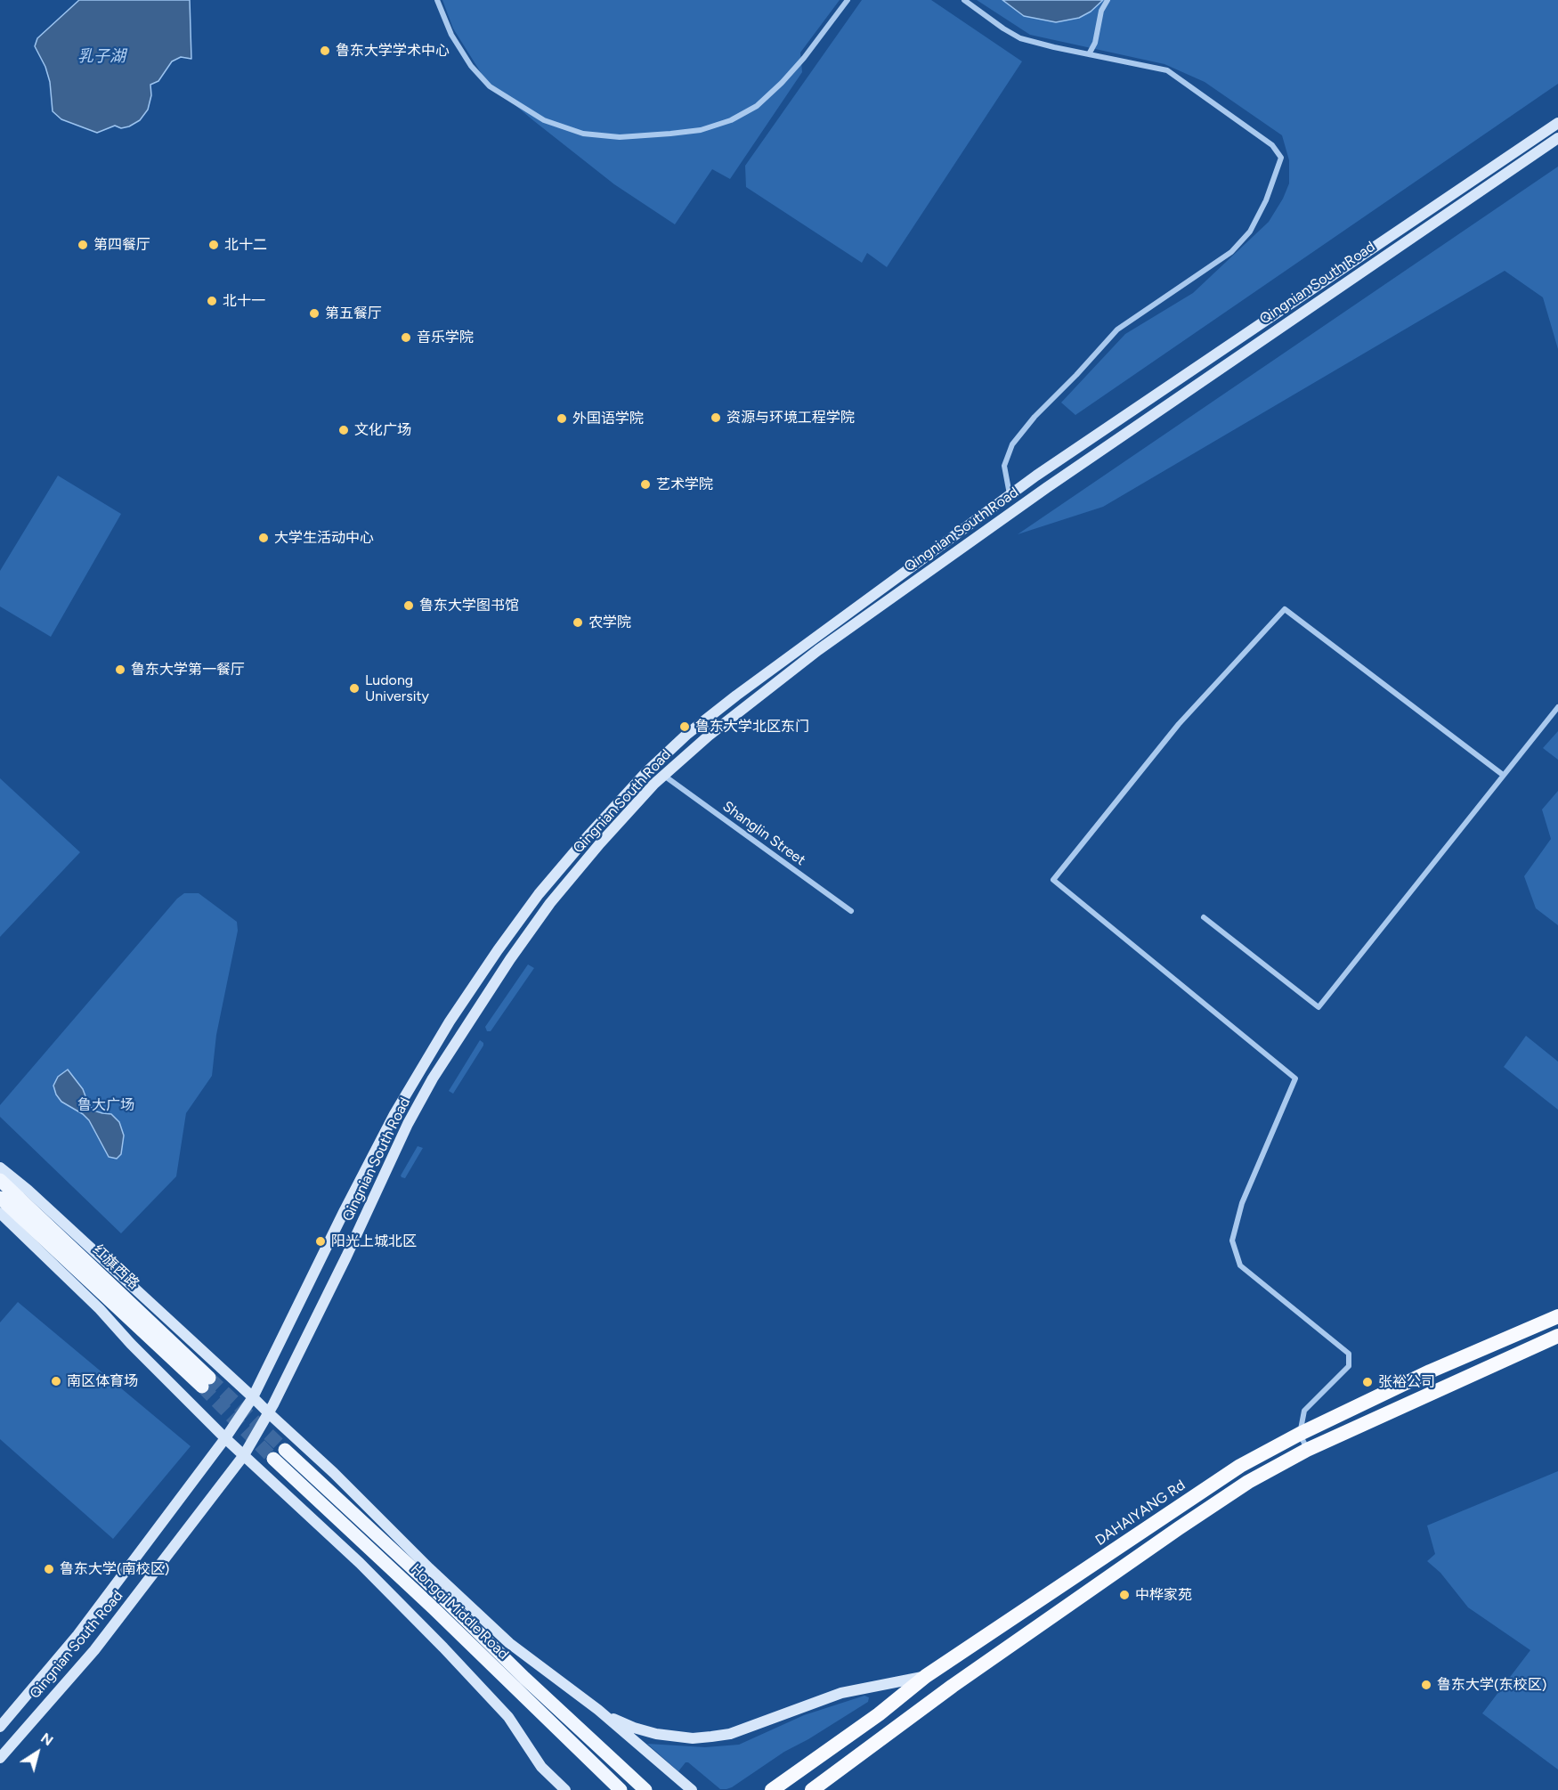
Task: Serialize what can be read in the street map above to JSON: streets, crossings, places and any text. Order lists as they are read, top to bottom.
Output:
{
  "streets": {
    "highway": ["DAHAIYANG Rd"],
    "main road": ["Qingnian South Road", "红旗西路", "Hongqi Middle Road"],
    "street": ["Shanglin Street"]
  },
  "crossings": [
    ["Qingnian South Road", "Shanglin Street"]
  ],
  "water": ["乳子湖"],
  "parks": ["鲁大广场"],
  "places": [
    "鲁东大学学术中心",
    "第四餐厅",
    "北十二",
    "北十一",
    "第五餐厅",
    "音乐学院",
    "资源与环境工程学院",
    "外国语学院",
    "文化广场",
    "艺术学院",
    "大学生活动中心",
    "鲁东大学图书馆",
    "农学院",
    "鲁东大学第一餐厅",
    "Ludong University",
    "鲁东大学北区东门",
    "阳光上城北区",
    "南区体育场",
    "张裕公司",
    "鲁东大学(南校区)",
    "中桦家苑",
    "鲁东大学(东校区)"
  ],
  "north": "top right"
}
